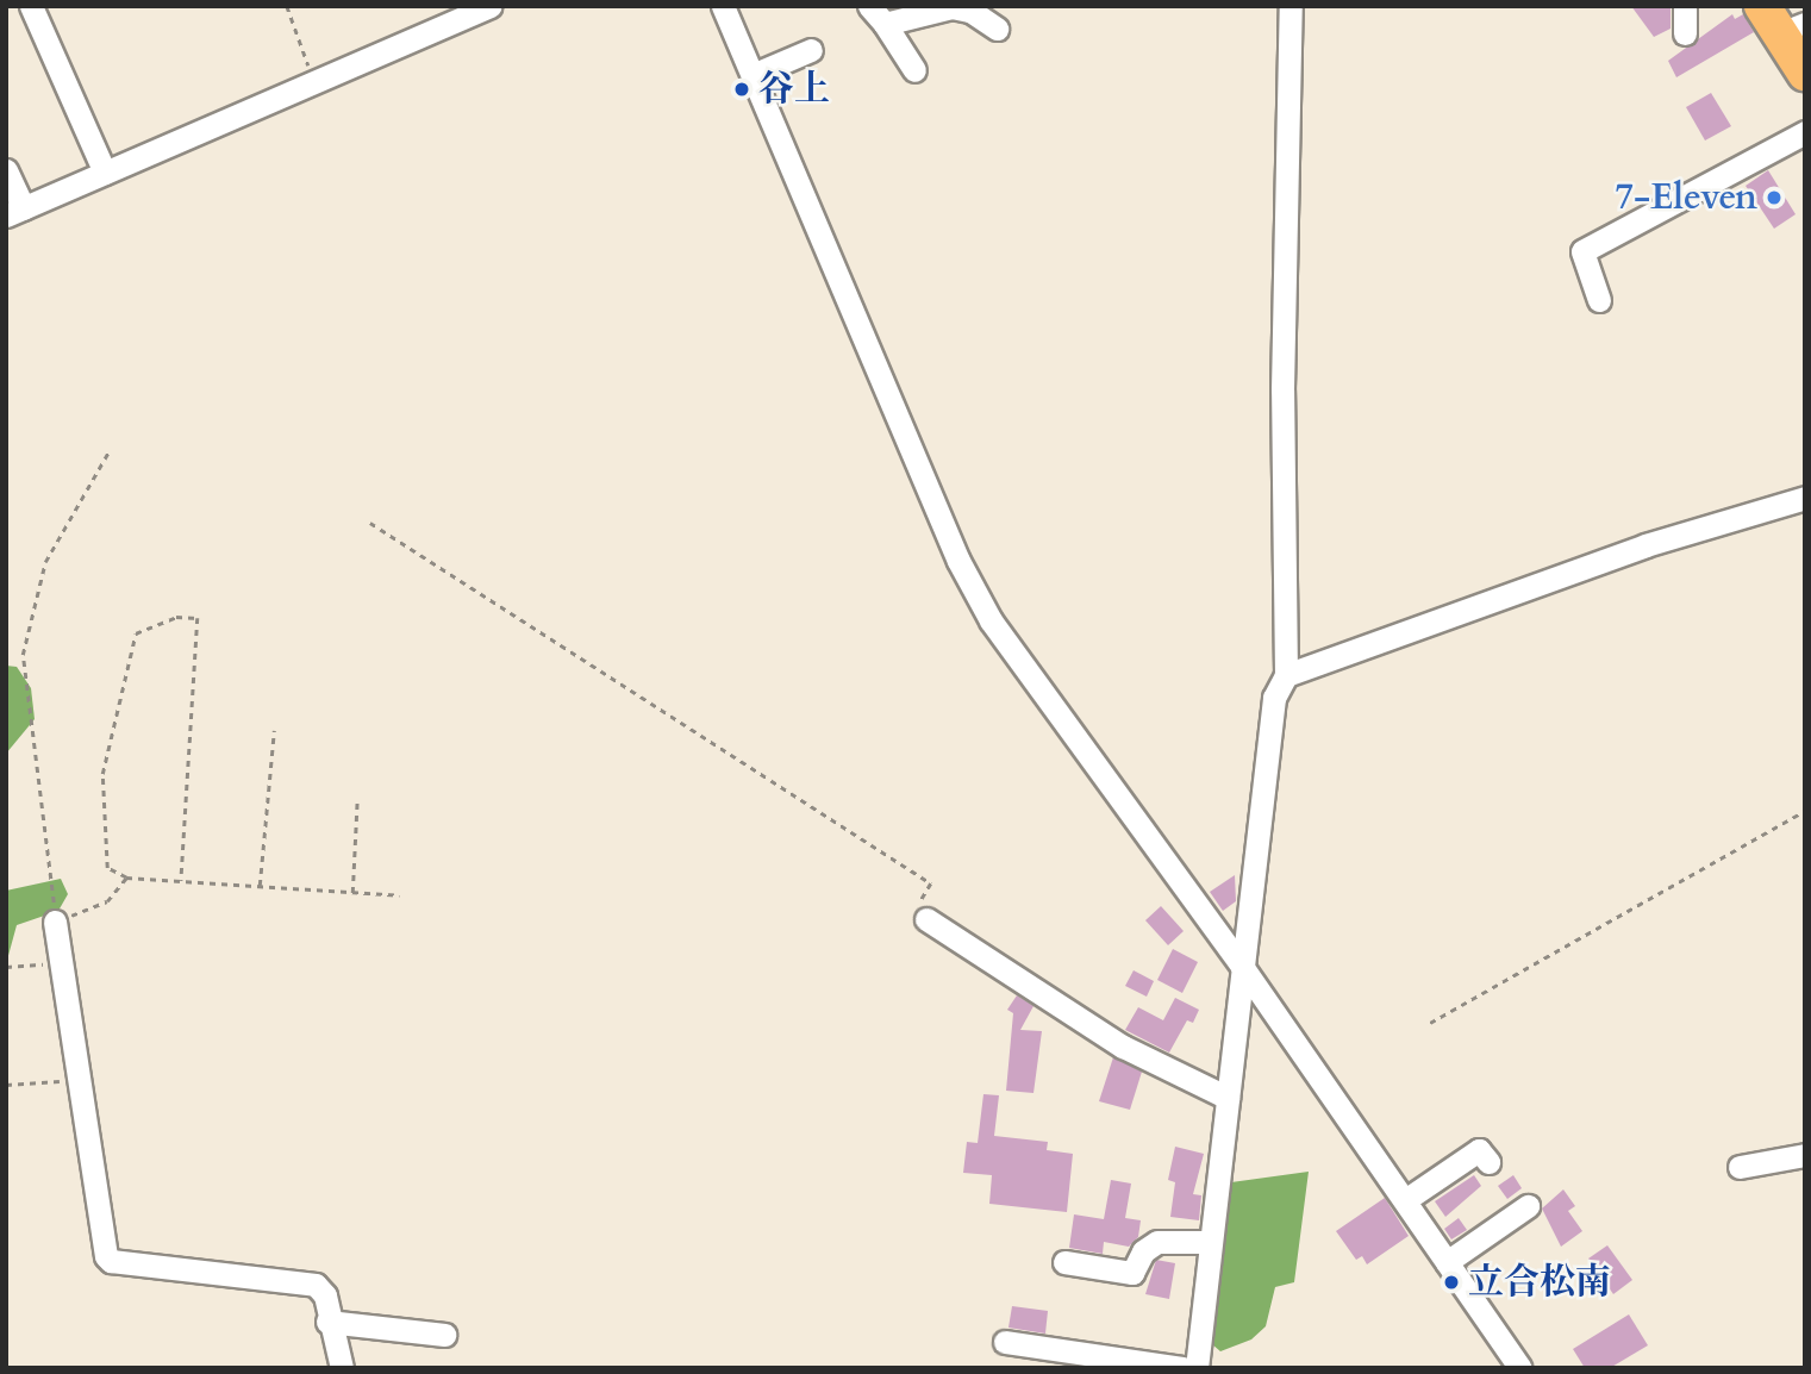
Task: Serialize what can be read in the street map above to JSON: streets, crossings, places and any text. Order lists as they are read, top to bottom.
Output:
{
  "places": ["谷上", "7-Eleven", "立合松南"]
}
